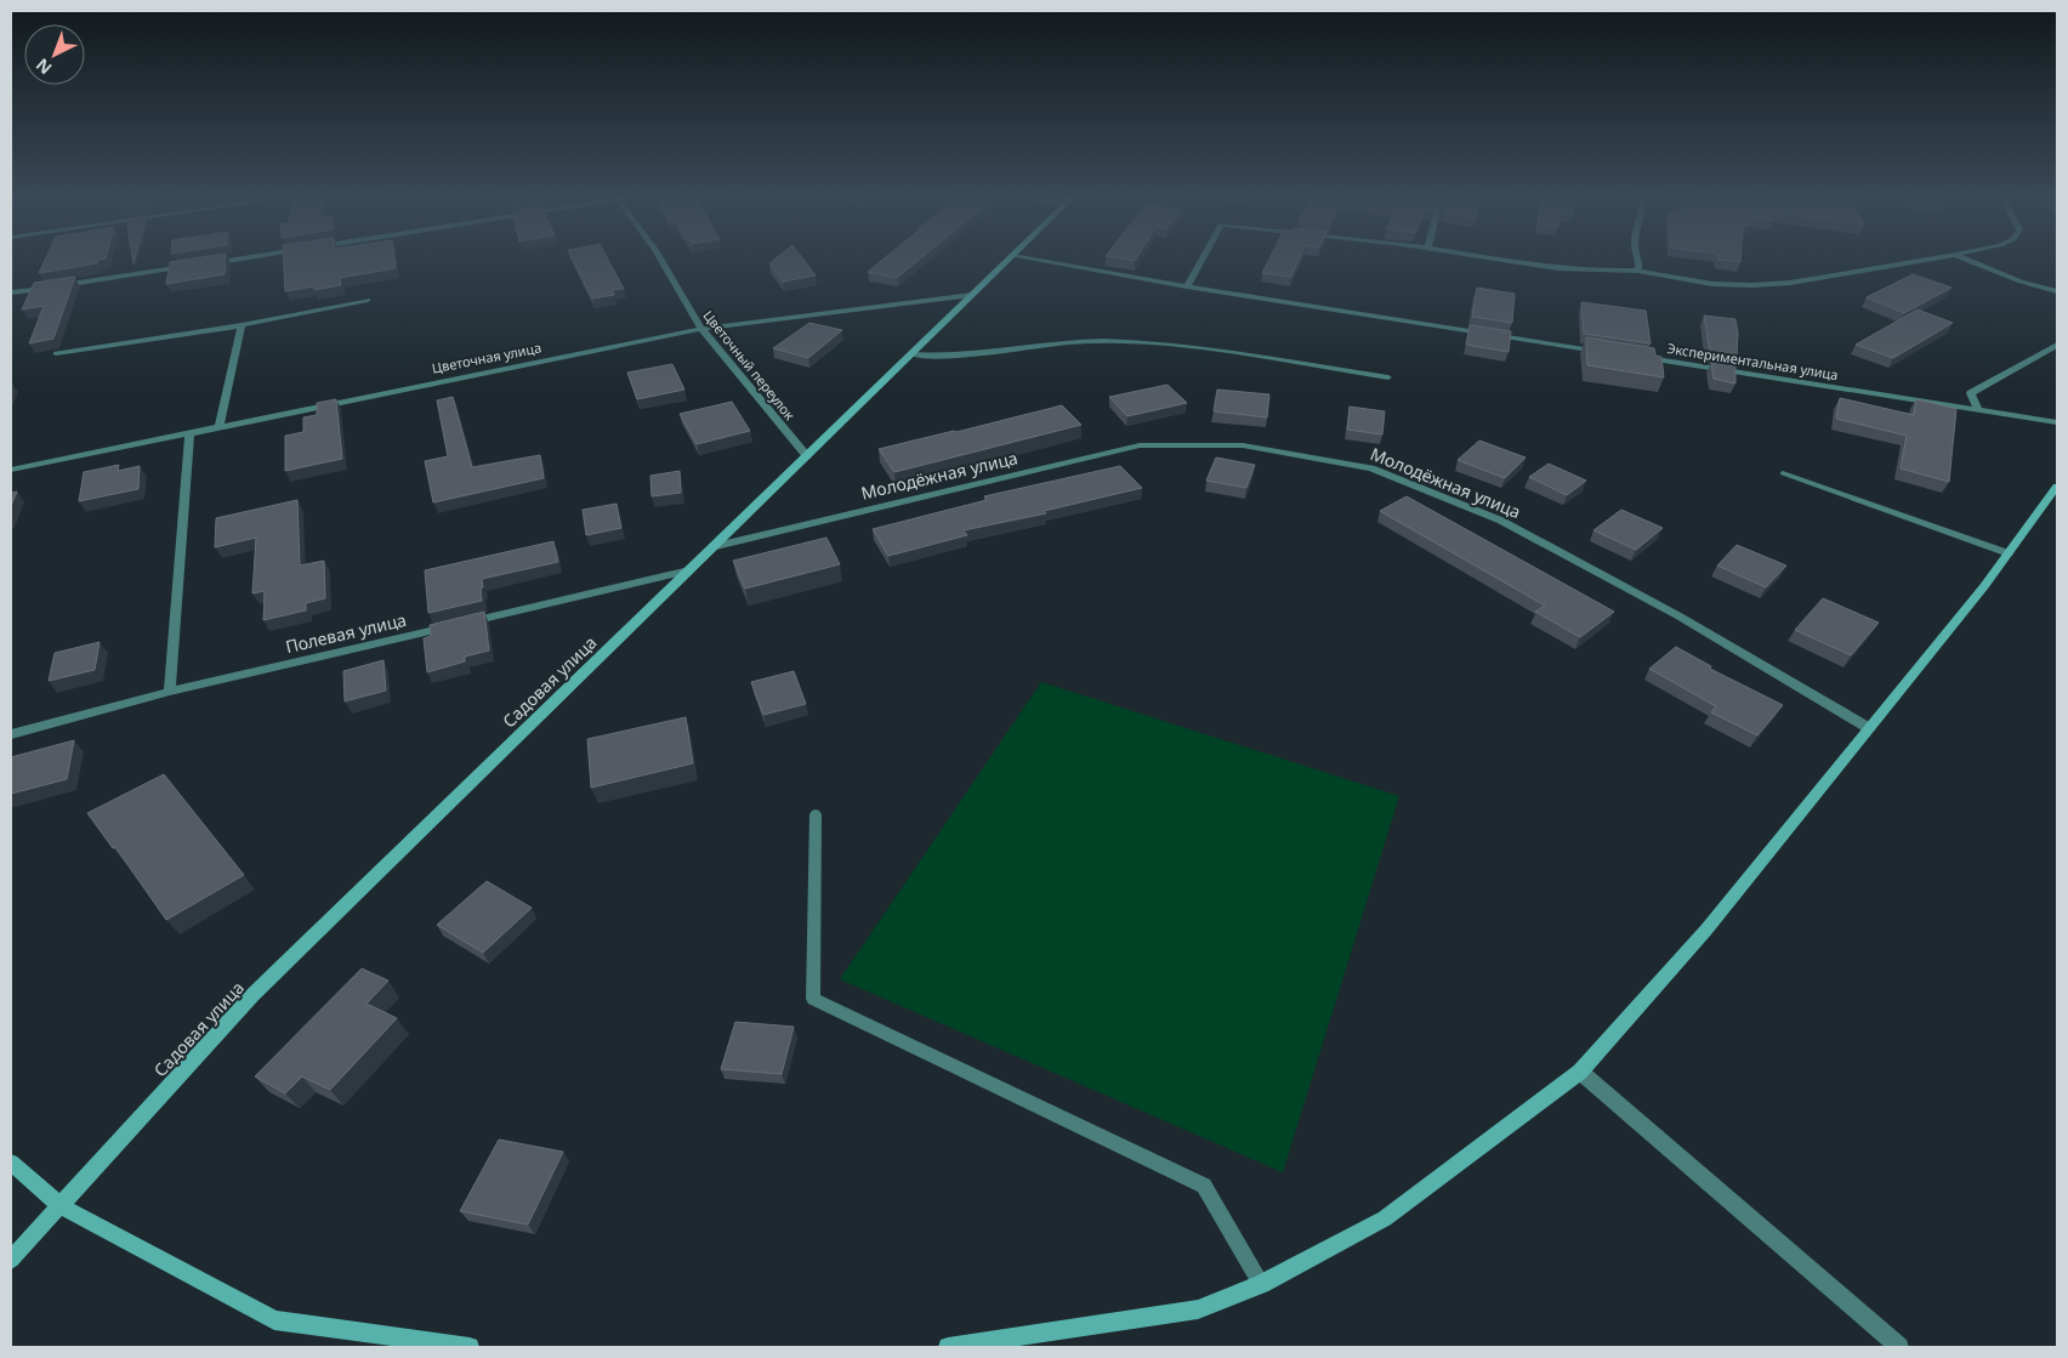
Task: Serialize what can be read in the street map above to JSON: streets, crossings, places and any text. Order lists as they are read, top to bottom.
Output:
{
  "streets": {
    "main road": ["Садовая улица"],
    "street": [
      "Цветочная улица",
      "Экспериментальная улица",
      "Цветочный переулок",
      "Молодёжная улица",
      "Полевая улица"
    ]
  },
  "crossings": [
    ["Цветочная улица", "Цветочный переулок"],
    ["Цветочная улица", "Садовая улица"],
    ["Цветочный переулок", "Садовая улица"],
    ["Молодёжная улица", "Садовая улица"],
    ["Полевая улица", "Садовая улица"]
  ],
  "north": "bottom left"
}
